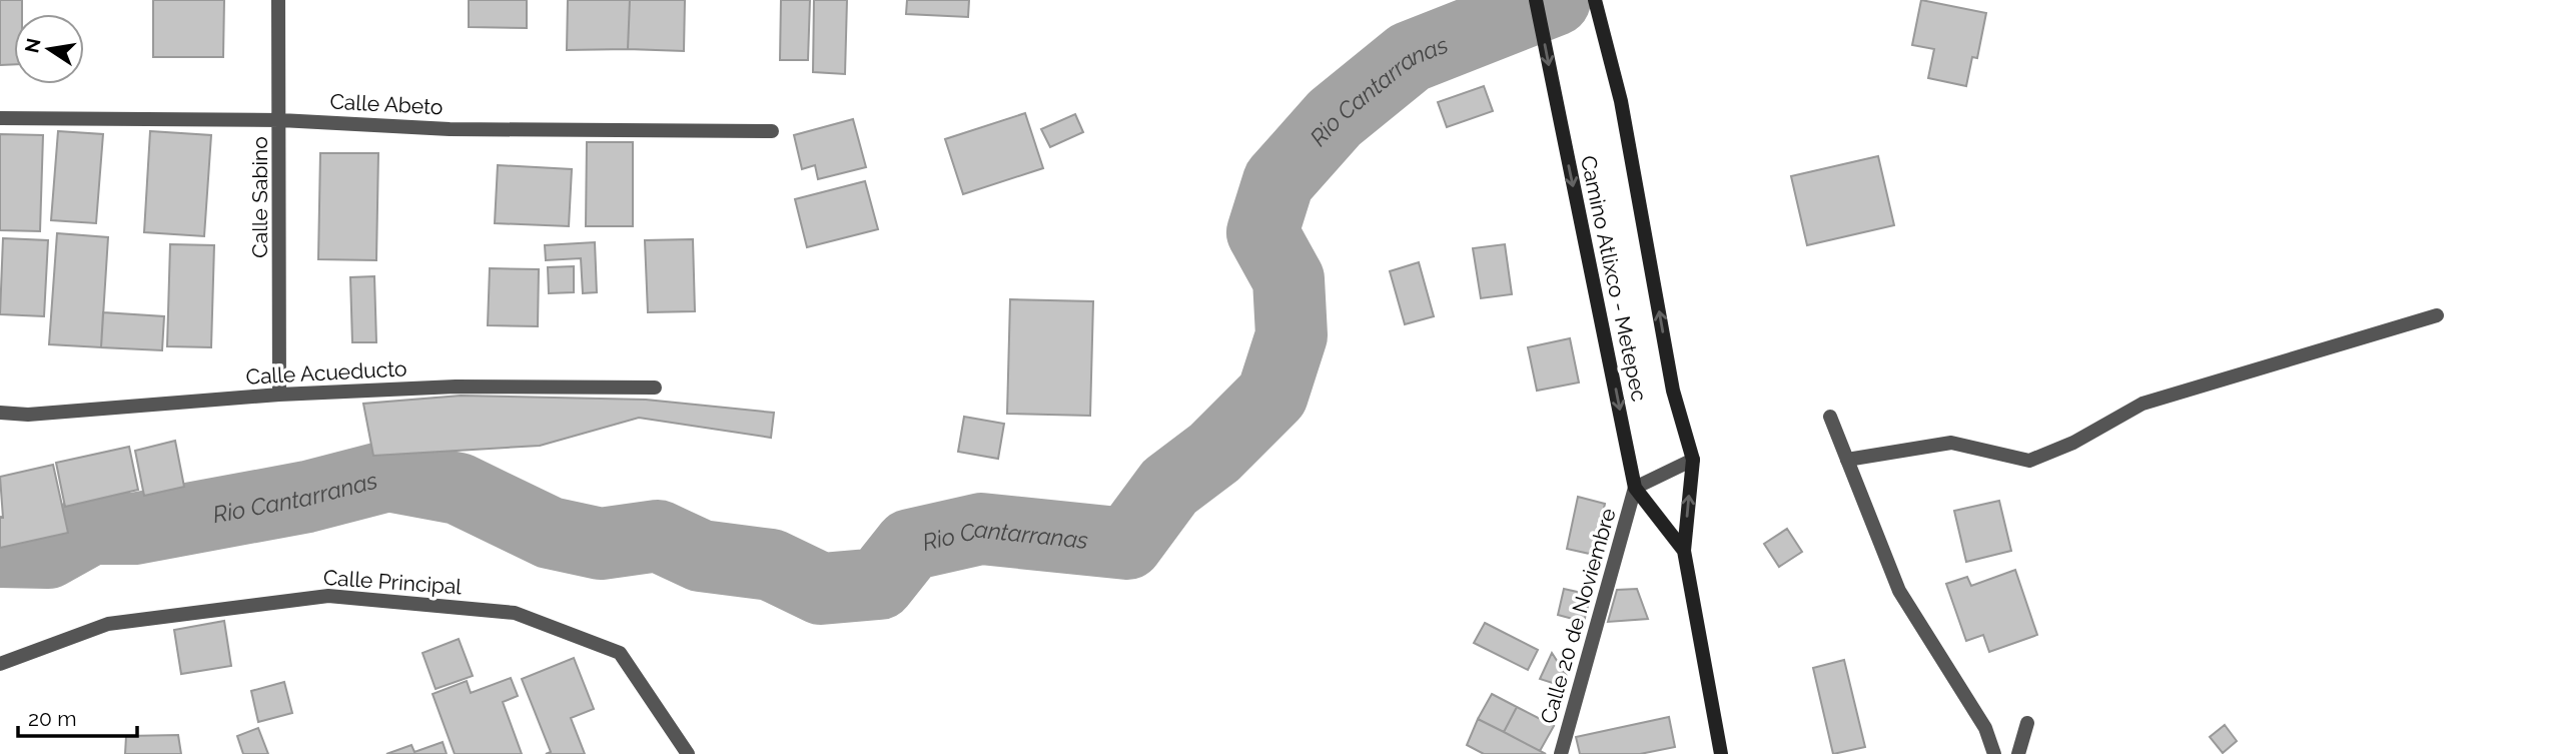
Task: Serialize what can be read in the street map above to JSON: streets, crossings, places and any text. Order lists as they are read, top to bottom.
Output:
{
  "streets": {
    "main road": ["Camino Atlixco - Metepec"],
    "street": [
      "Calle Abeto",
      "Calle Sabino",
      "Calle Acueducto",
      "Calle Principal",
      "Calle 20 de Noviembre"
    ]
  },
  "crossings": [
    ["Calle Abeto", "Calle Sabino"],
    ["Calle Sabino", "Calle Acueducto"],
    ["Camino Atlixco - Metepec", "Calle 20 de Noviembre"]
  ],
  "water": ["Rio Cantarranas"],
  "scale_bar": "20 m",
  "north": "left"
}
